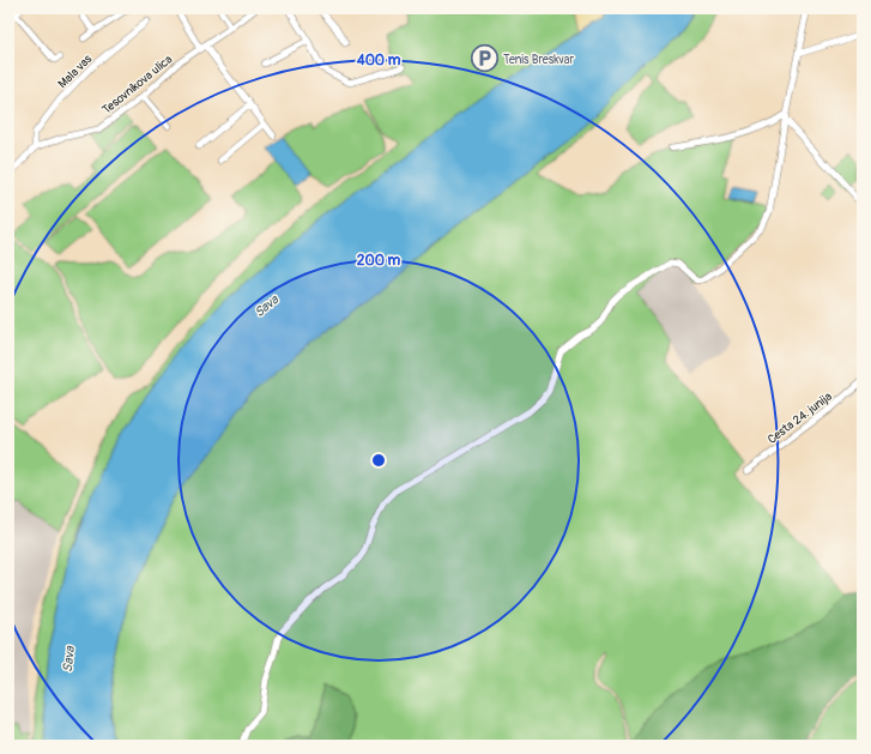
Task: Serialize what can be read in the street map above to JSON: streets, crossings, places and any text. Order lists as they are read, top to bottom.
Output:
{
  "streets": {
    "street": ["Mala vas", "Tesovnikova ulica", "Cesta 24. junija"]
  },
  "crossings": [
    ["Mala vas", "Tesovnikova ulica"]
  ],
  "water": ["Sava"],
  "places": {
    "parking": ["Tenis Breskvar"]
  },
  "rings": ["400 m", "200 m"]
}
